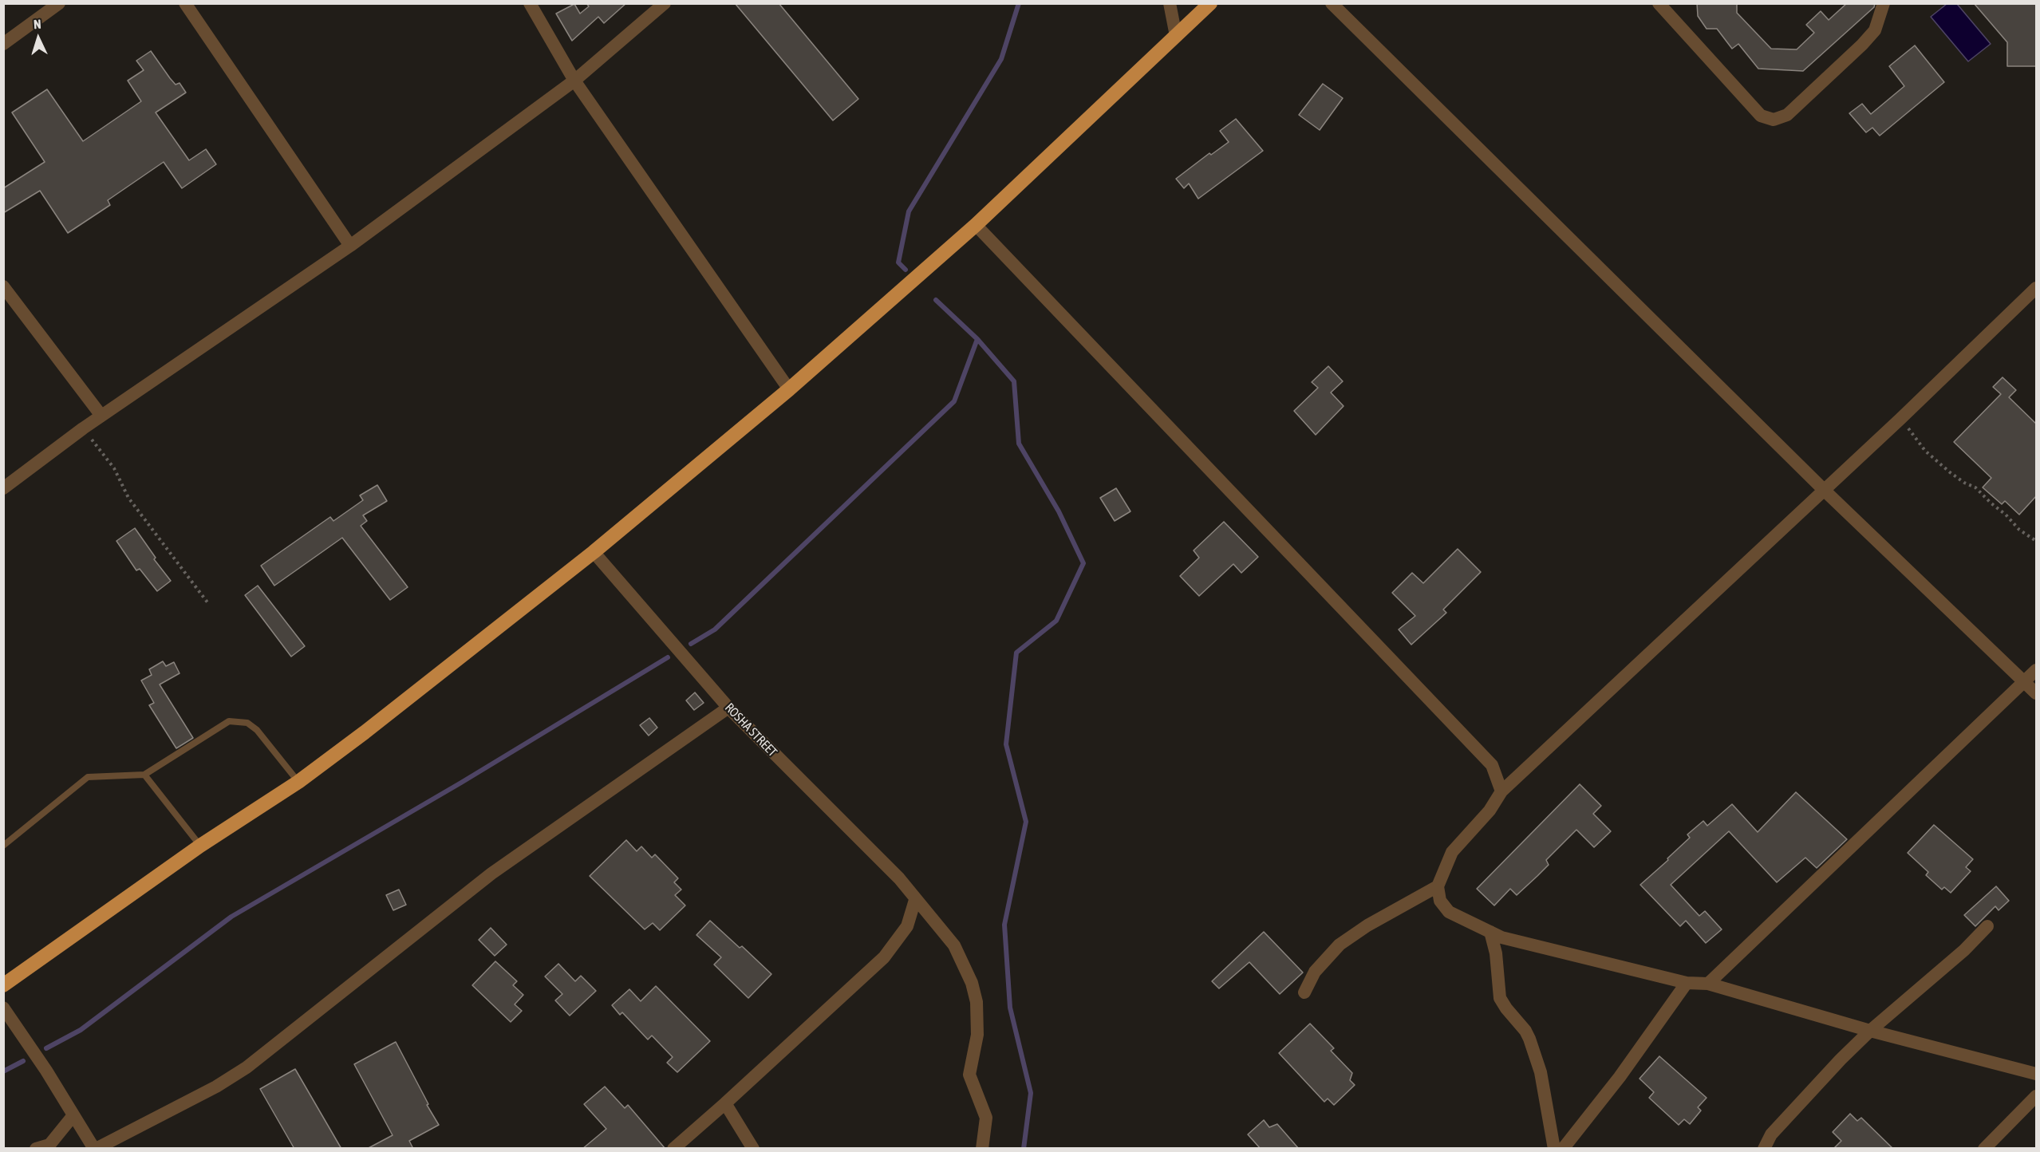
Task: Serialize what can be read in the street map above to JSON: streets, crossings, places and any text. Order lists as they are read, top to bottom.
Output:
{
  "streets": {
    "street": ["ROSHA STREET"]
  },
  "north": "top"
}
